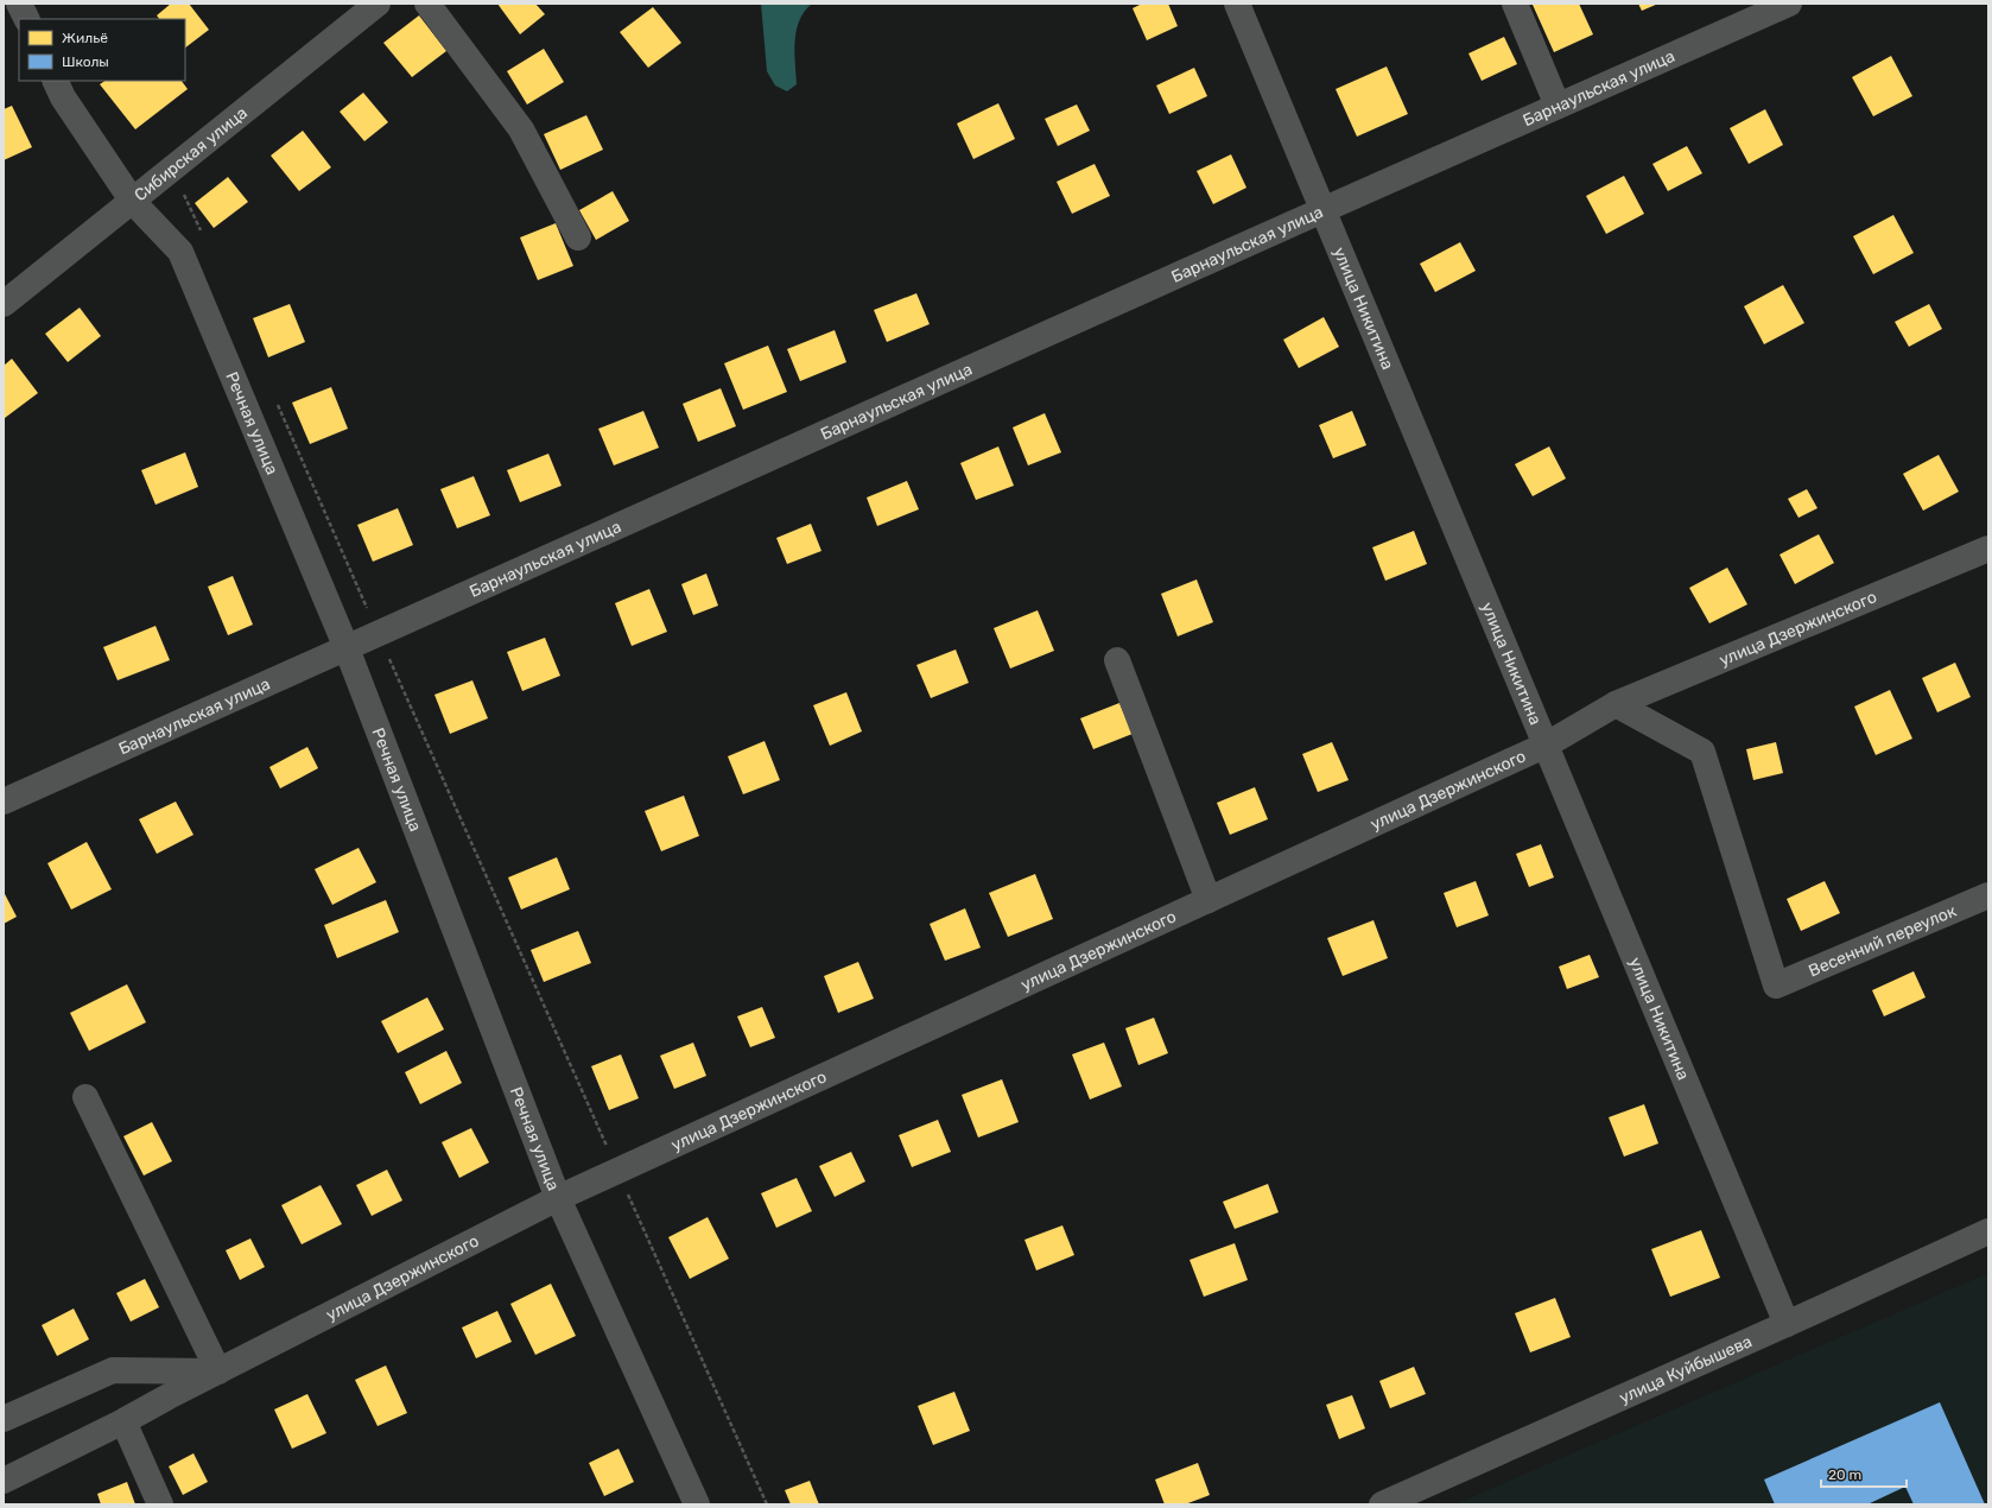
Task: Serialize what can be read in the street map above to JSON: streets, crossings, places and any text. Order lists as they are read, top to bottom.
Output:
{
  "streets": {
    "street": [
      "Барнаульская улица",
      "Сибирская улица",
      "улица Никитина",
      "Речная улица",
      "улица Дзержинского",
      "Весенний переулок",
      "улица Куйбышева"
    ]
  },
  "crossings": [
    ["Барнаульская улица", "улица Никитина"],
    ["Барнаульская улица", "Речная улица"],
    ["Сибирская улица", "Речная улица"],
    ["улица Никитина", "улица Дзержинского"],
    ["улица Никитина", "улица Куйбышева"],
    ["Речная улица", "улица Дзержинского"],
    ["улица Дзержинского", "Весенний переулок"]
  ],
  "legend": ["Жильё", "Школы"],
  "scale_bar": "20 m"
}
